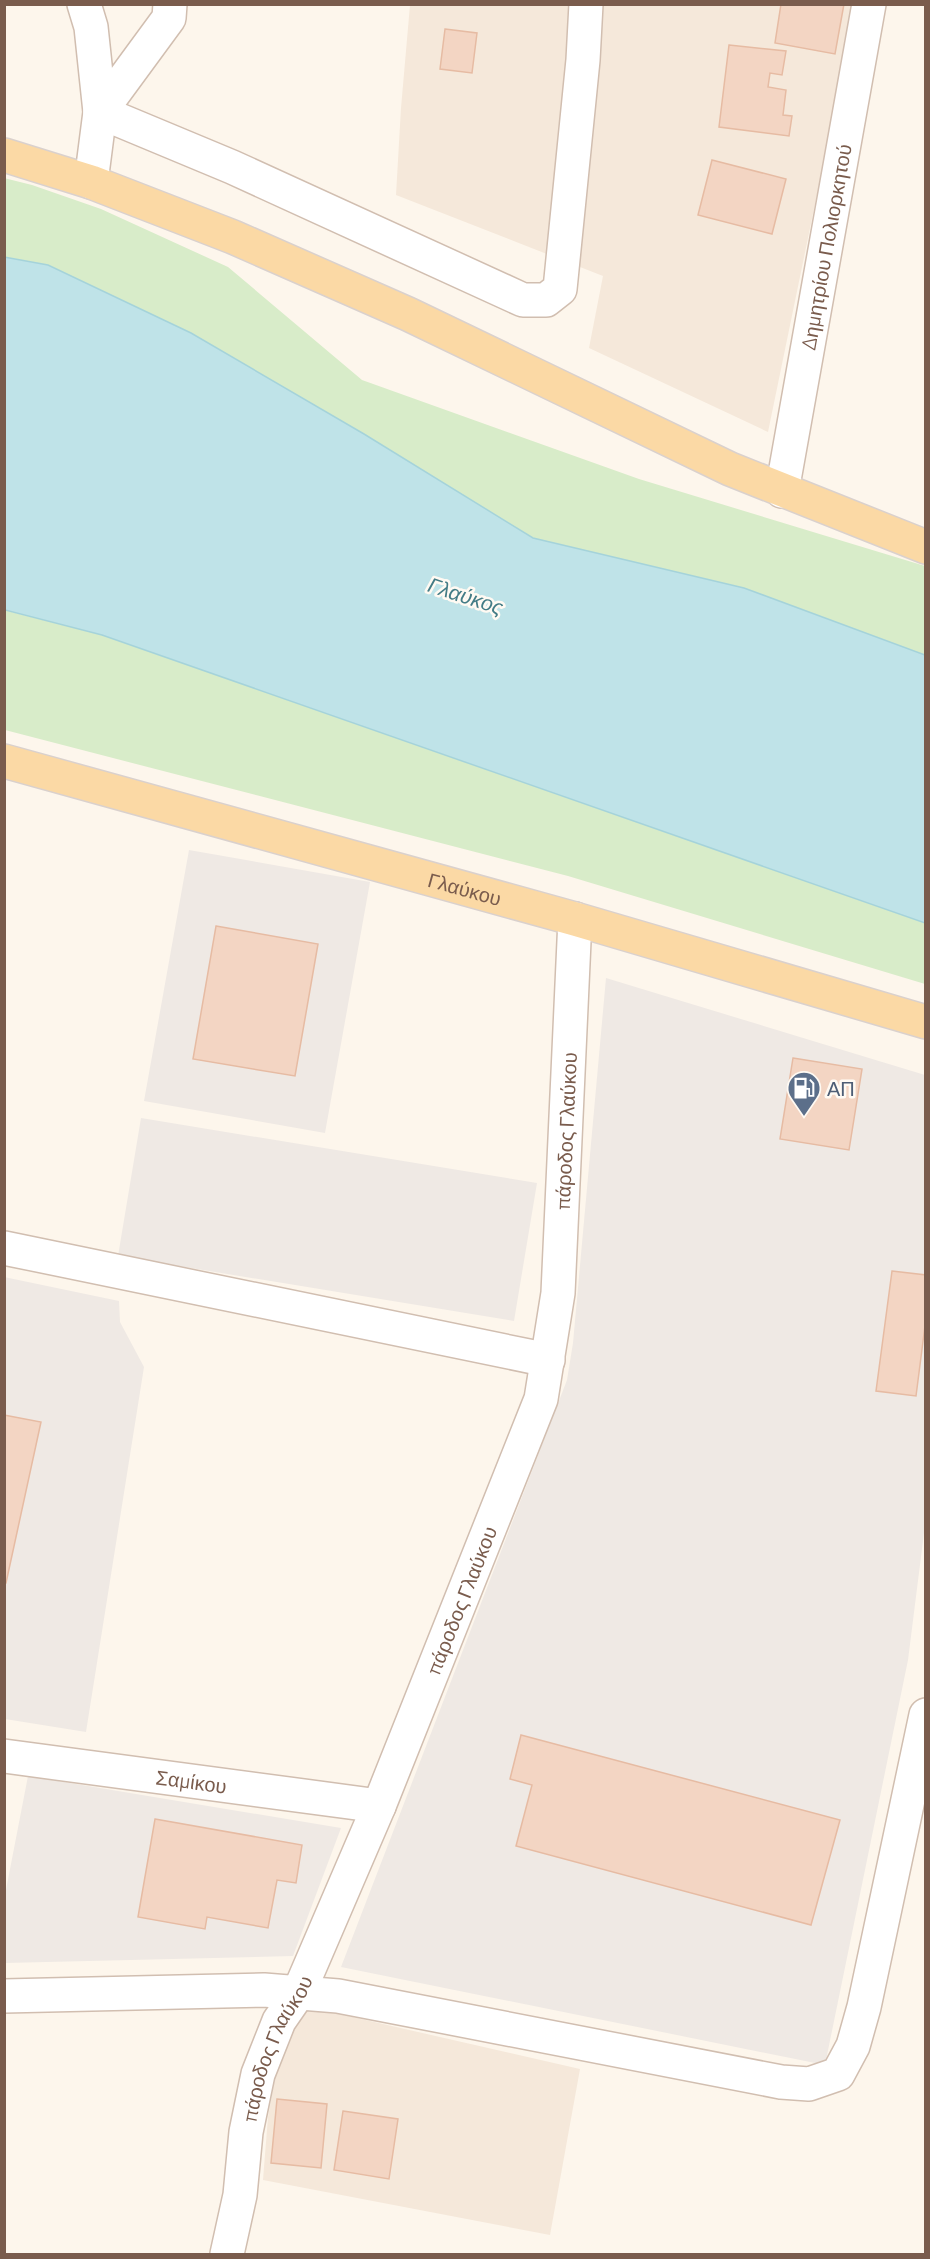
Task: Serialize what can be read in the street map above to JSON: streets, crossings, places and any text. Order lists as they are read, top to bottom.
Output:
{
  "streets": {
    "main road": ["Γλαύκου"],
    "street": ["Δημητρίου Πολιορκητού", "πάροδος Γλαύκου", "Σαμίκου"]
  },
  "crossings": [
    ["Γλαύκου", "πάροδος Γλαύκου"],
    ["πάροδος Γλαύκου", "Σαμίκου"]
  ],
  "water": ["Γλαύκος"],
  "places": {
    "fuel station": ["ΑΠ"]
  }
}
